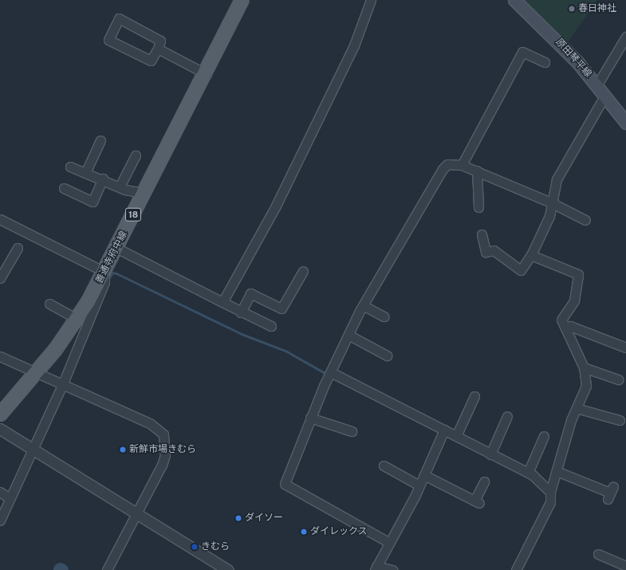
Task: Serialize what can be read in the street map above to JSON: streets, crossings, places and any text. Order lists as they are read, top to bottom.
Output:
{
  "streets": {
    "main road": ["原田琴平線", "18", "善通寺府中線"]
  },
  "places": [
    "春日神社",
    "新鮮市場きむら",
    "ダイソー",
    "ダイレックス",
    "きむら"
  ]
}
